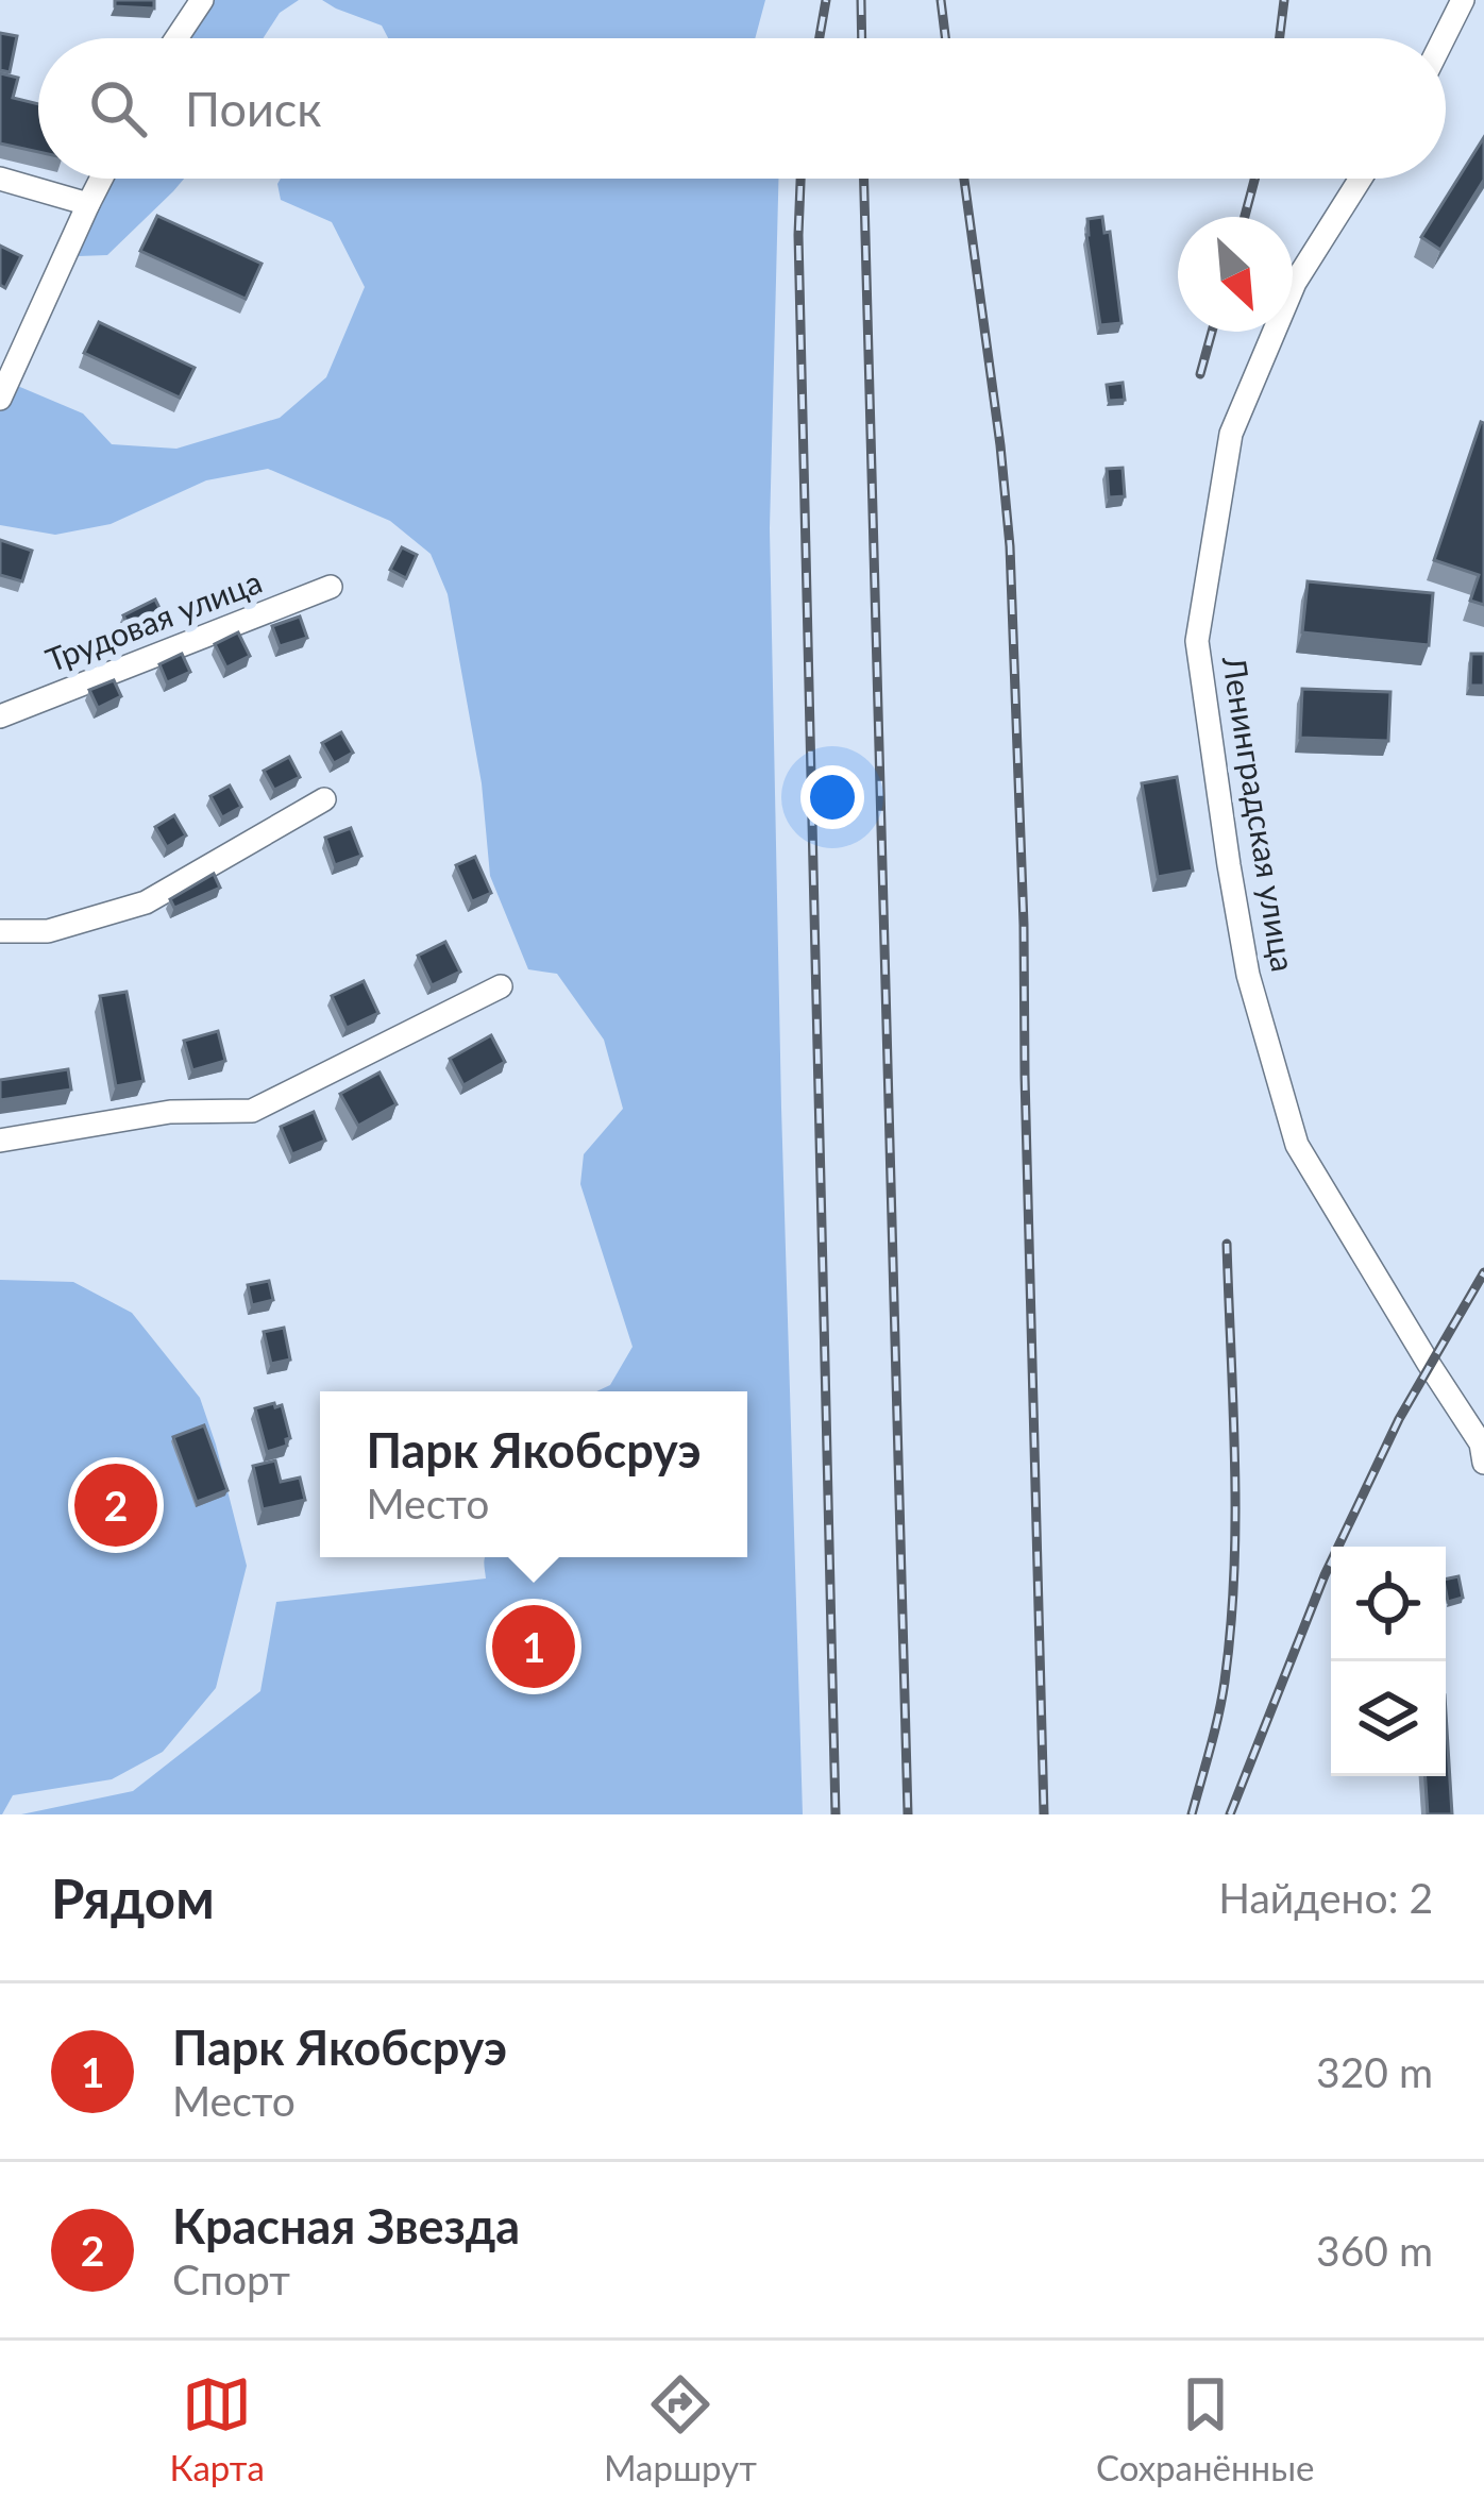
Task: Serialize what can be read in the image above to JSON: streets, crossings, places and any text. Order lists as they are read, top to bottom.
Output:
{
  "streets": {
    "street": ["Трудовая улица", "Ленинградская улица"]
  },
  "north": "bottom right",
  "page": {
    "search": "Поиск",
    "popup": ["Парк Якобсруэ", "Место"],
    "pins": ["2", "1"],
    "heading": ["Рядом", "Найдено: 2"],
    "list": [
      {
        "mark": "1",
        "name": "Парк Якобсруэ",
        "note": "Место",
        "value": "320 m"
      },
      {
        "mark": "2",
        "name": "Красная Звезда",
        "note": "Спорт",
        "value": "360 m"
      }
    ],
    "nav": ["Карта", "Маршрут", "Сохранённые"]
  }
}
